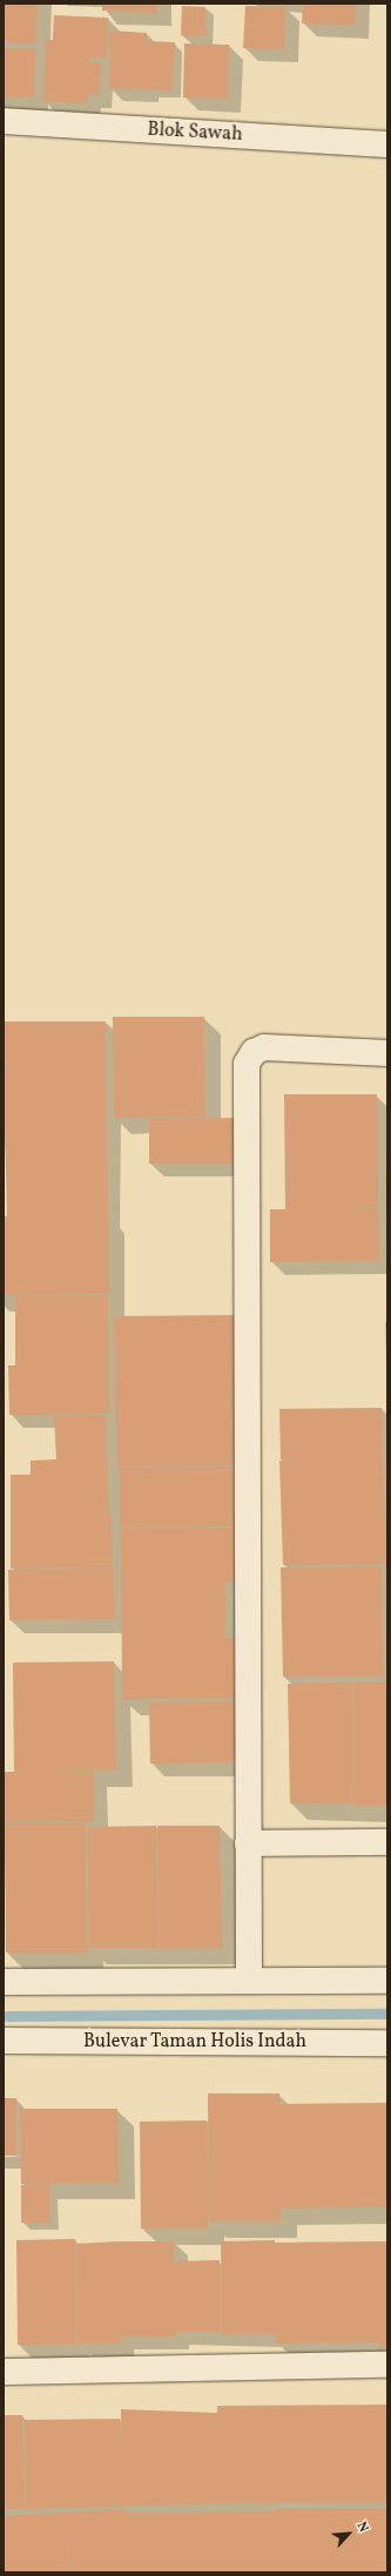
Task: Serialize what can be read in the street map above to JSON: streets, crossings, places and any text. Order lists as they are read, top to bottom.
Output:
{
  "streets": {
    "street": ["Blok Sawah", "Bulevar Taman Holis Indah"]
  },
  "north": "top right"
}
